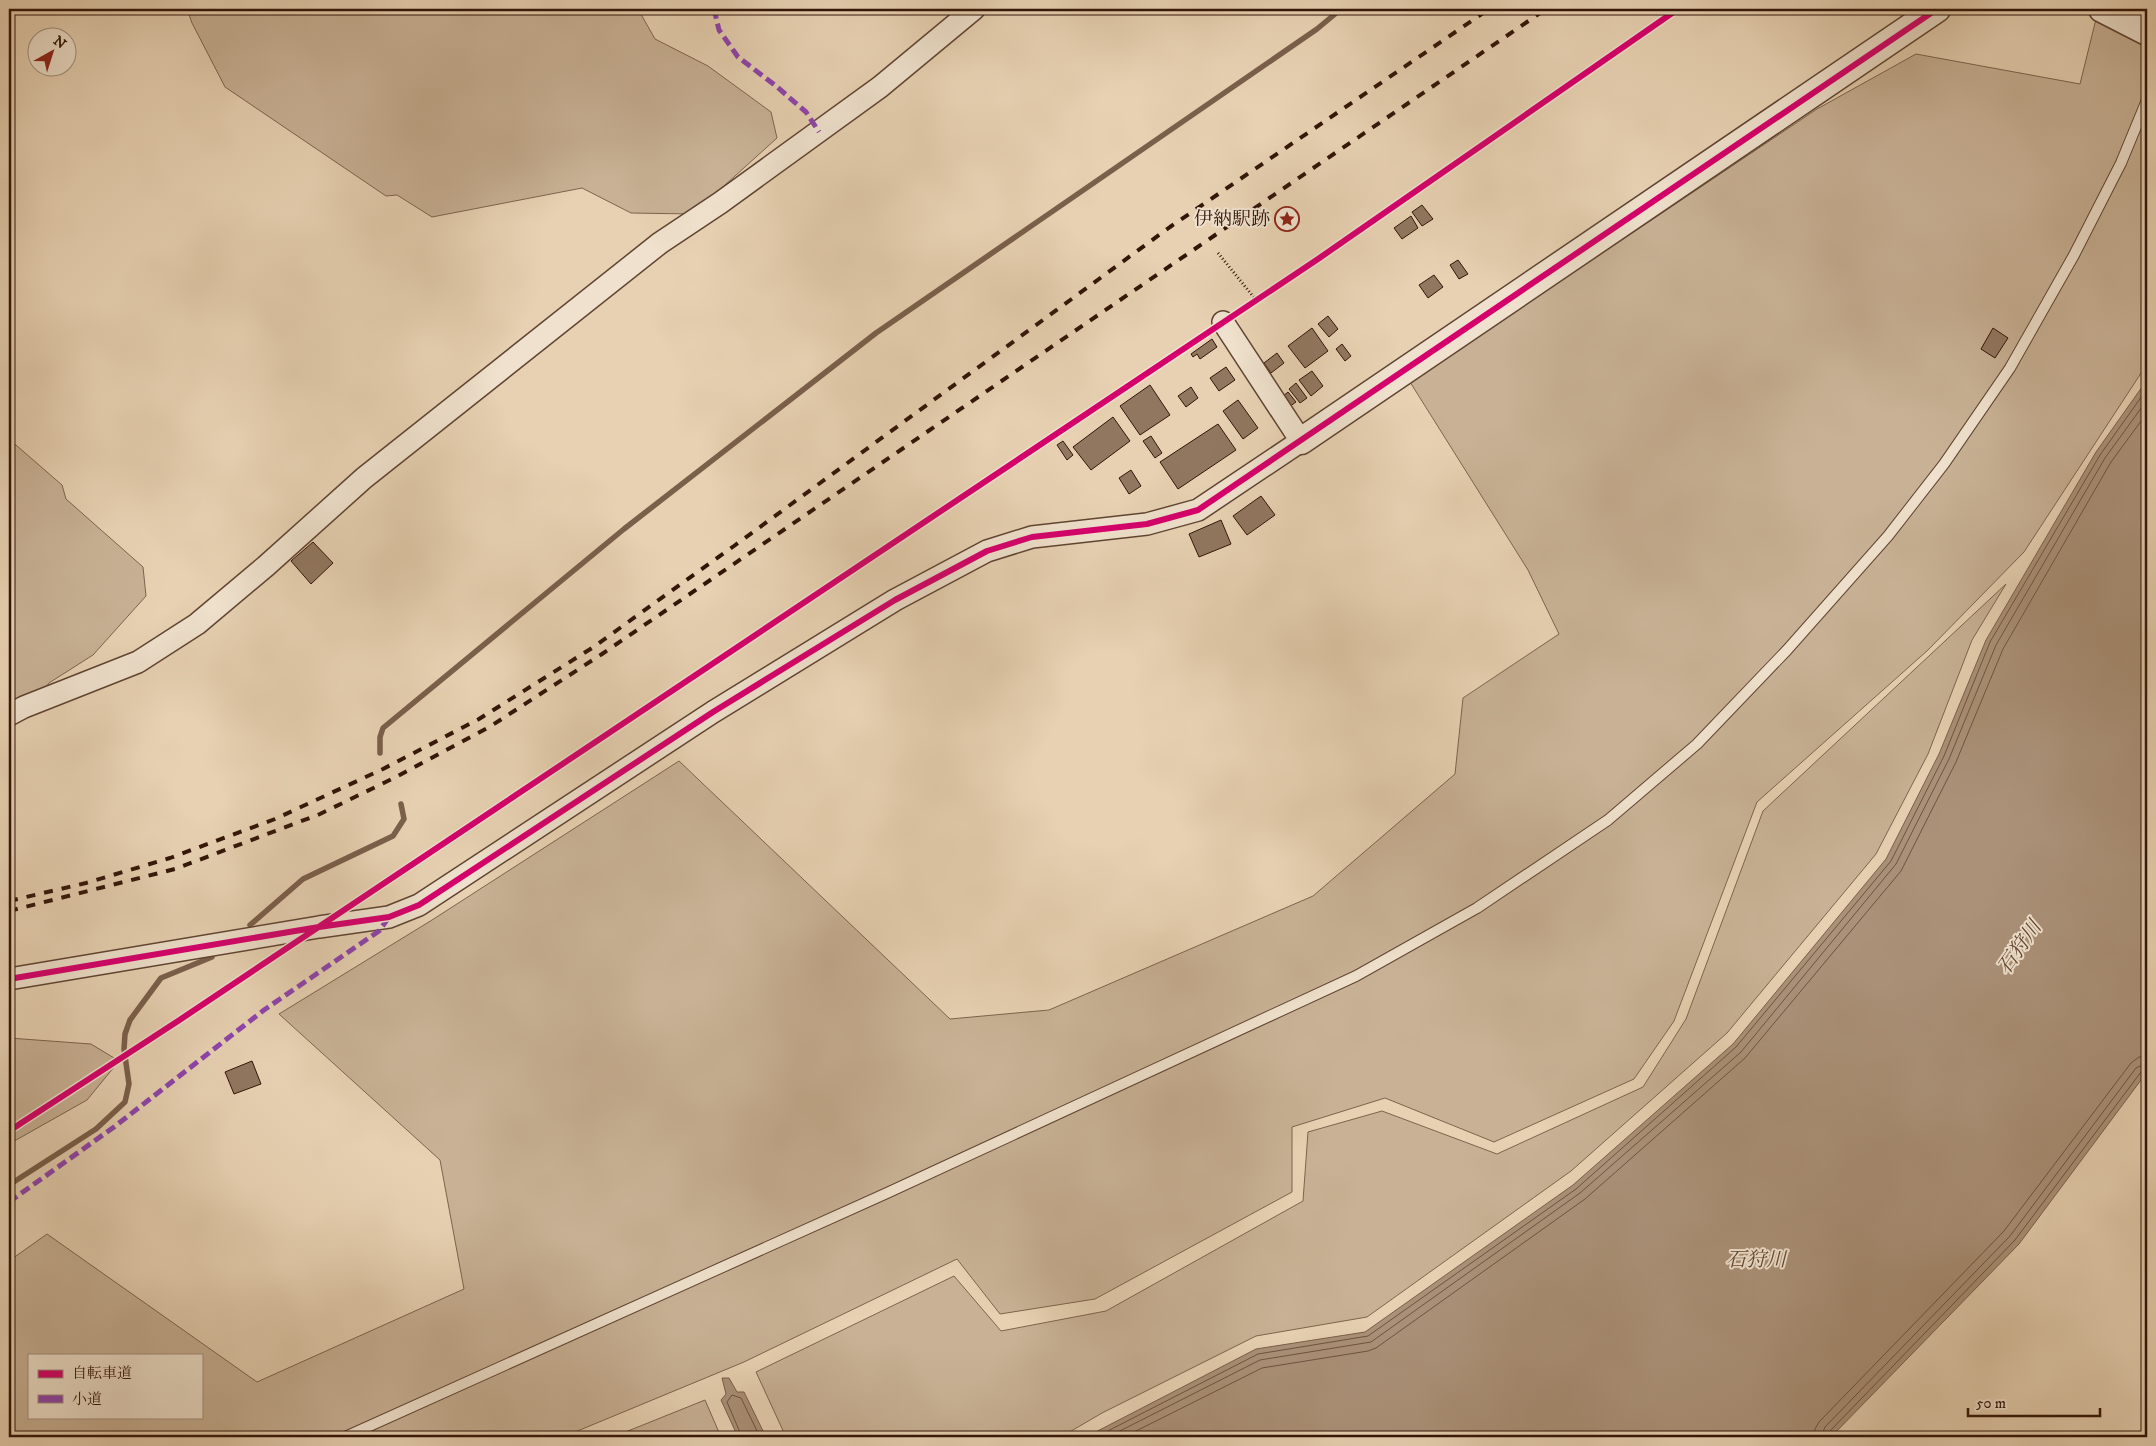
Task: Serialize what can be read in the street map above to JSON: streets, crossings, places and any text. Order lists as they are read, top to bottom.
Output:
{
  "water": ["石狩川"],
  "places": {
    "place": ["伊納駅跡"]
  },
  "legend": ["自転車道", "小道"],
  "scale_bar": "50 m",
  "north": "top right"
}
